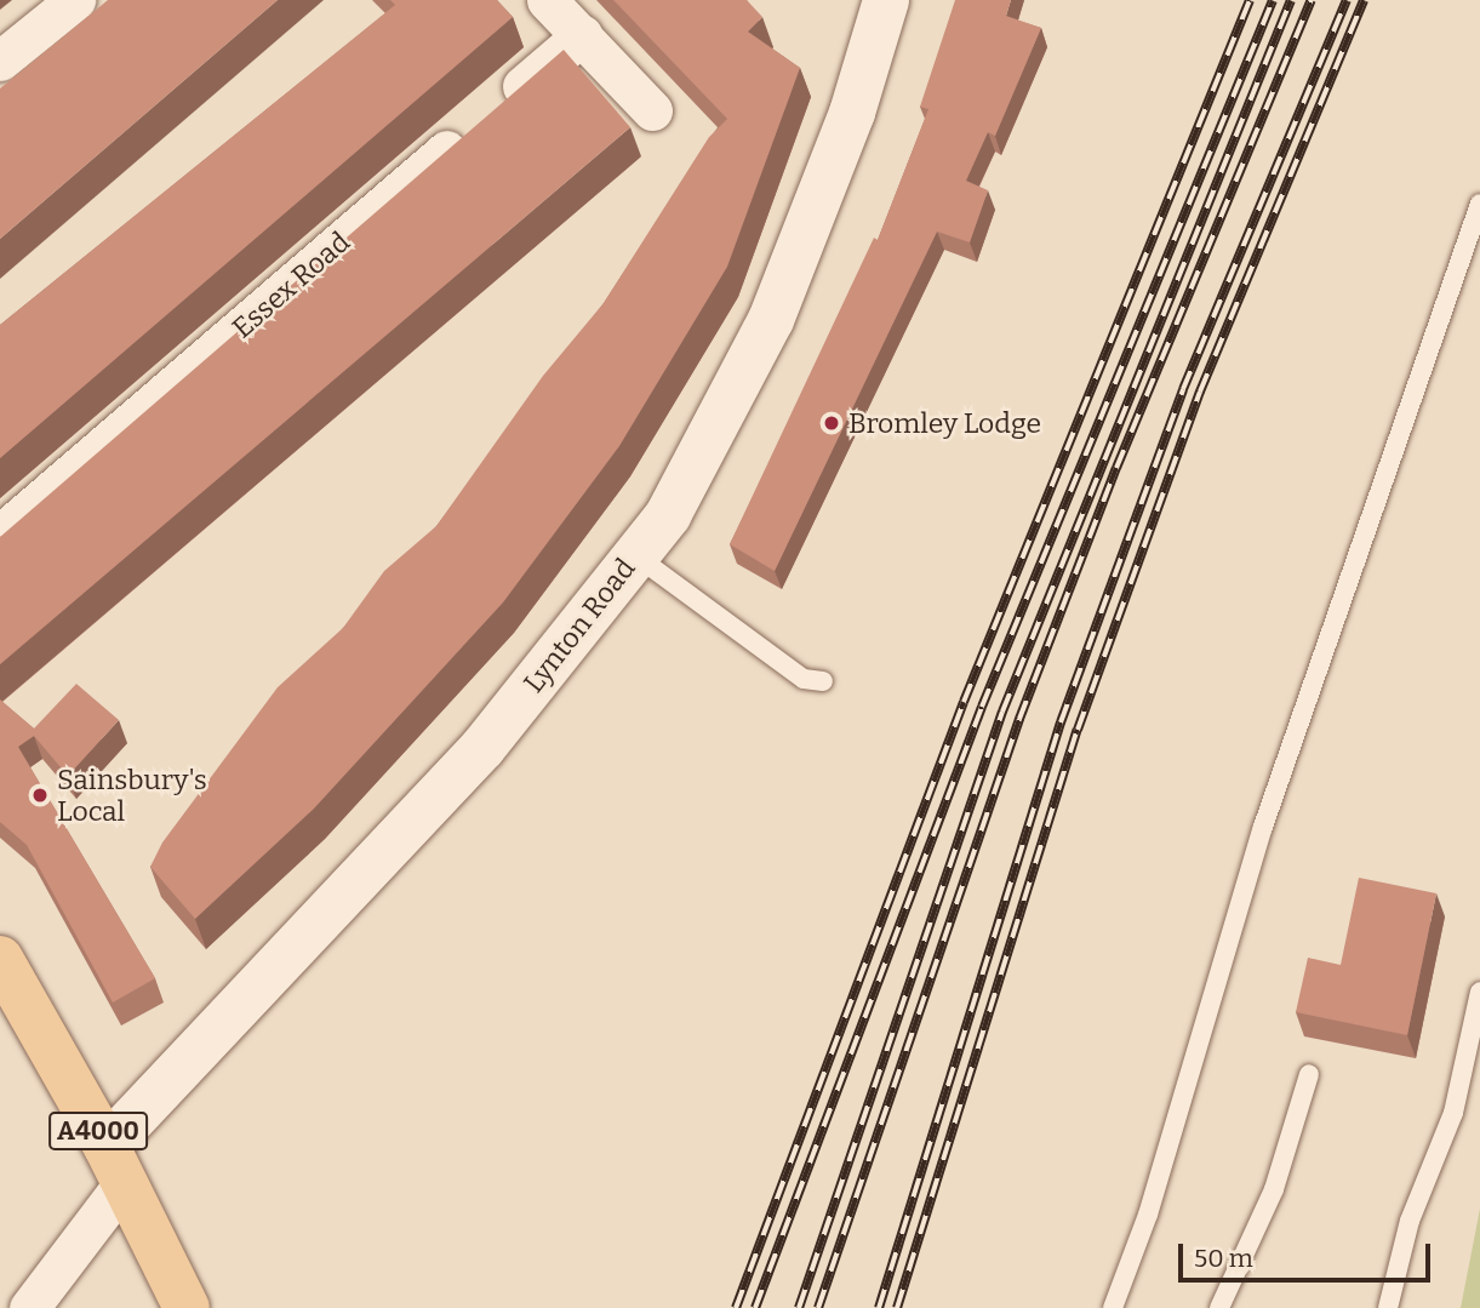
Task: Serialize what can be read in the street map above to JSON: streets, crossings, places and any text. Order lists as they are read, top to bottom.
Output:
{
  "streets": {
    "main road": ["A4000"],
    "street": ["Essex Road", "Lynton Road"]
  },
  "crossings": [
    ["Lynton Road", "A4000"]
  ],
  "places": ["Bromley Lodge", "Sainsbury's Local"],
  "scale_bar": "50 m"
}
